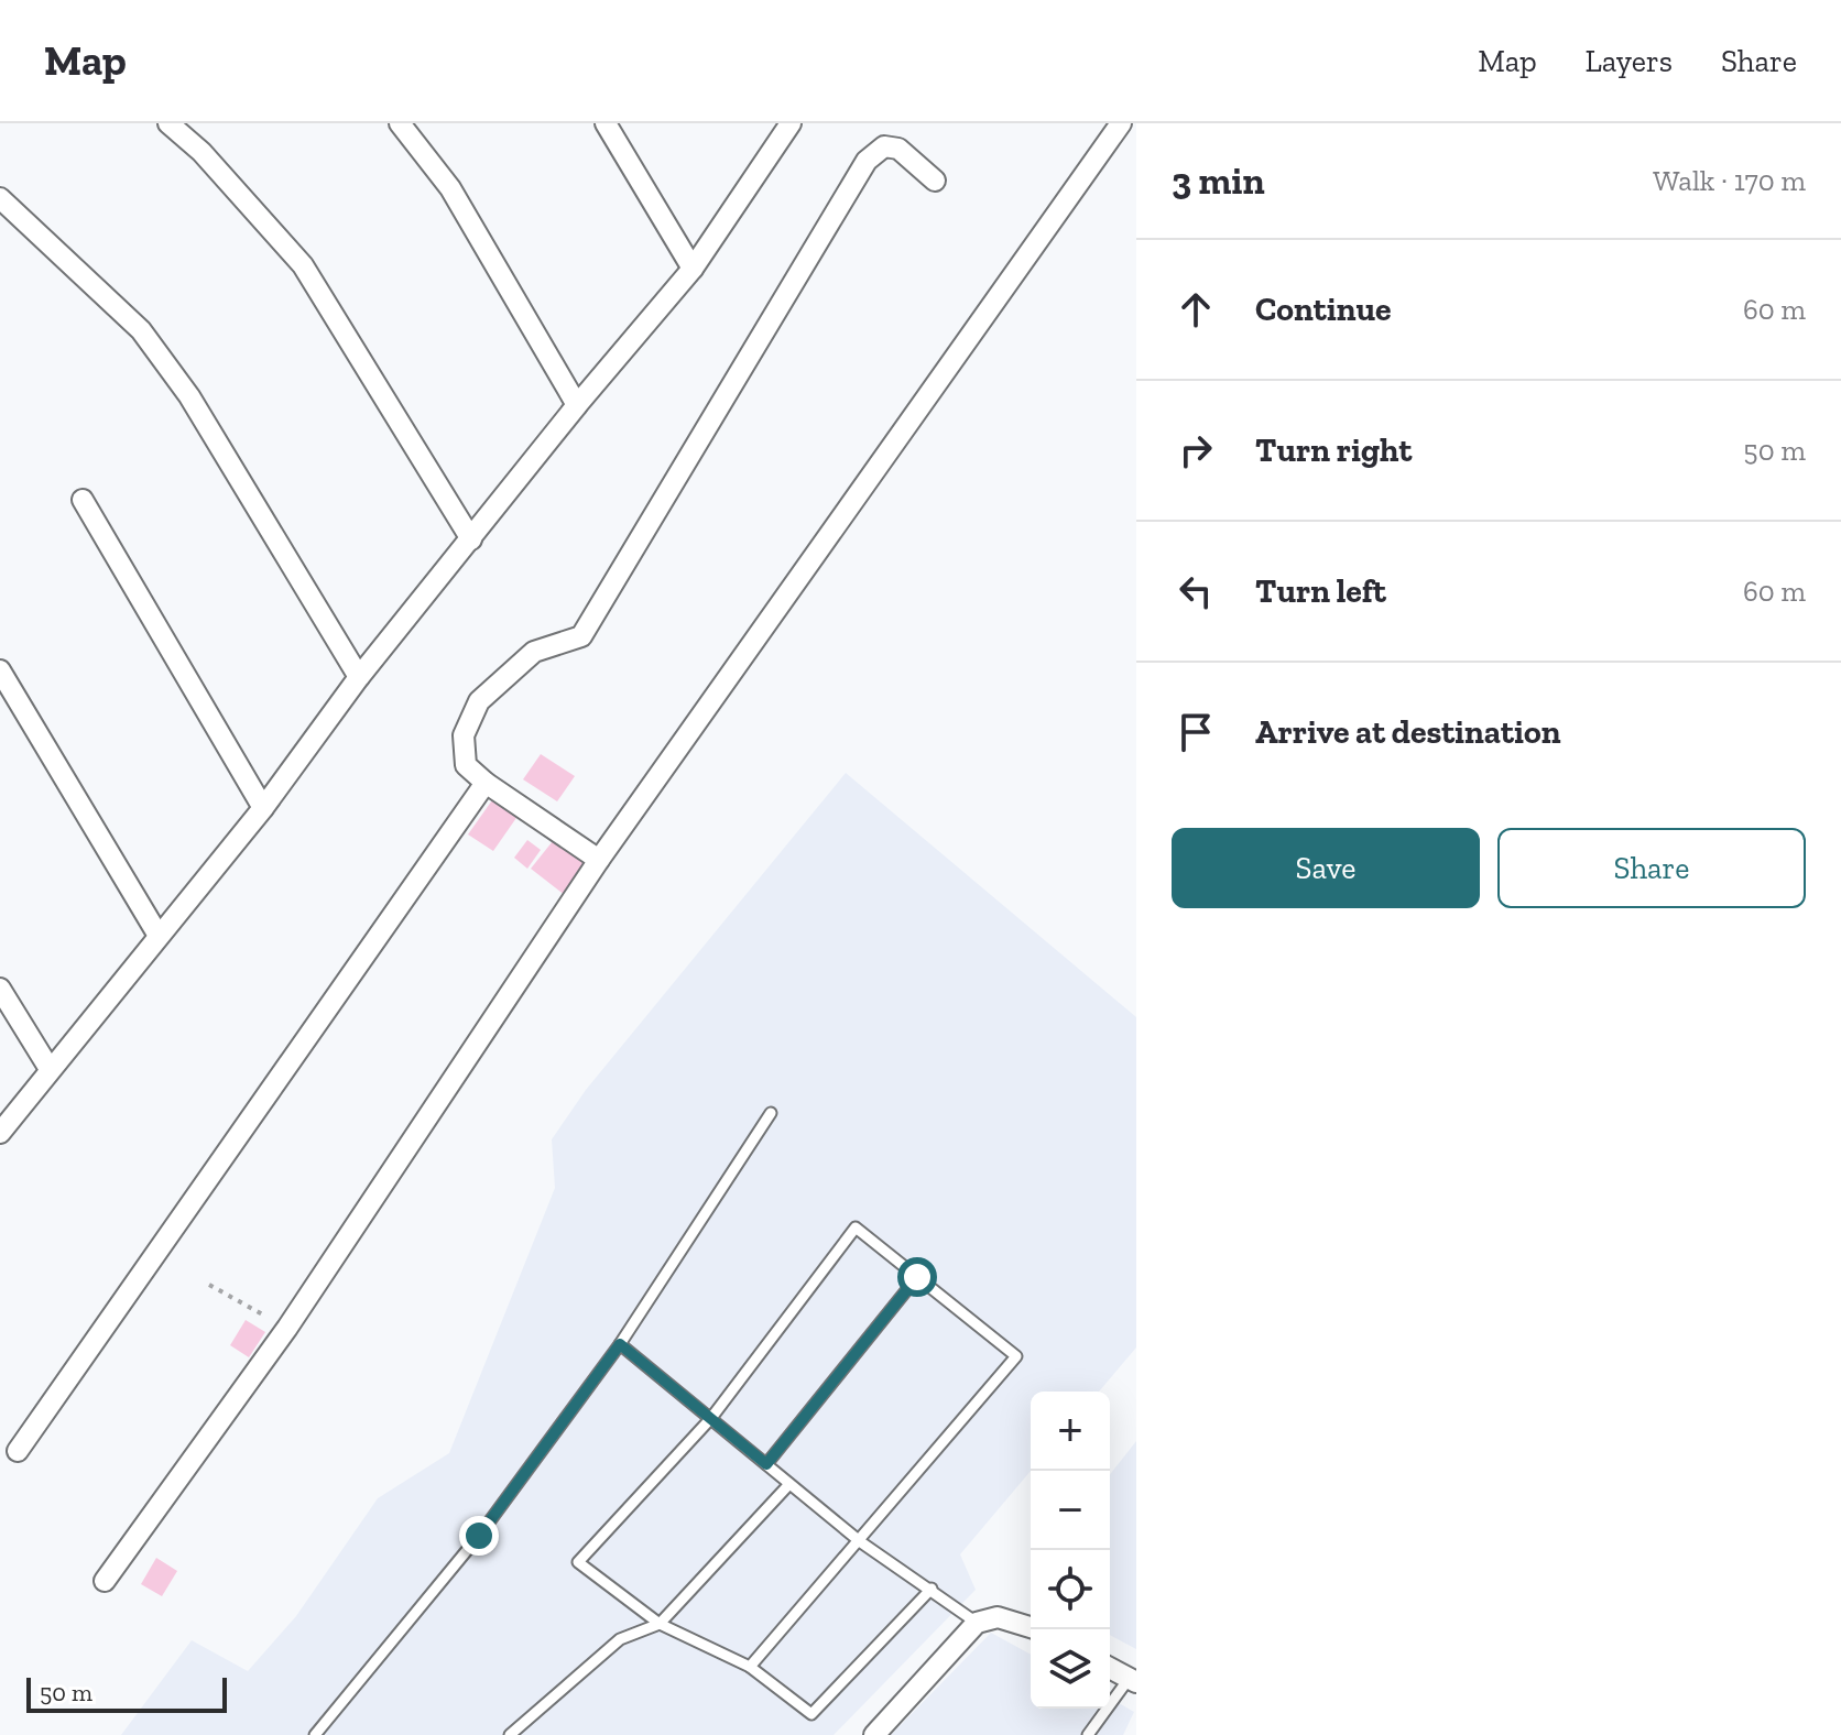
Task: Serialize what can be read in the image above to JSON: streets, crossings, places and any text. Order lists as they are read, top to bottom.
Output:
{
  "scale_bar": "50 m",
  "page": {
    "header": "Map",
    "nav": ["Map", "Layers", "Share"],
    "heading": ["3 min", "Walk · 170 m"],
    "list": [
      ["Continue", "60 m"],
      ["Turn right", "50 m"],
      ["Turn left", "60 m"],
      "Arrive at destination"
    ],
    "buttons": ["Save", "Share"],
    "map_buttons": ["+", "−"],
    "scale": "50 m"
  }
}
